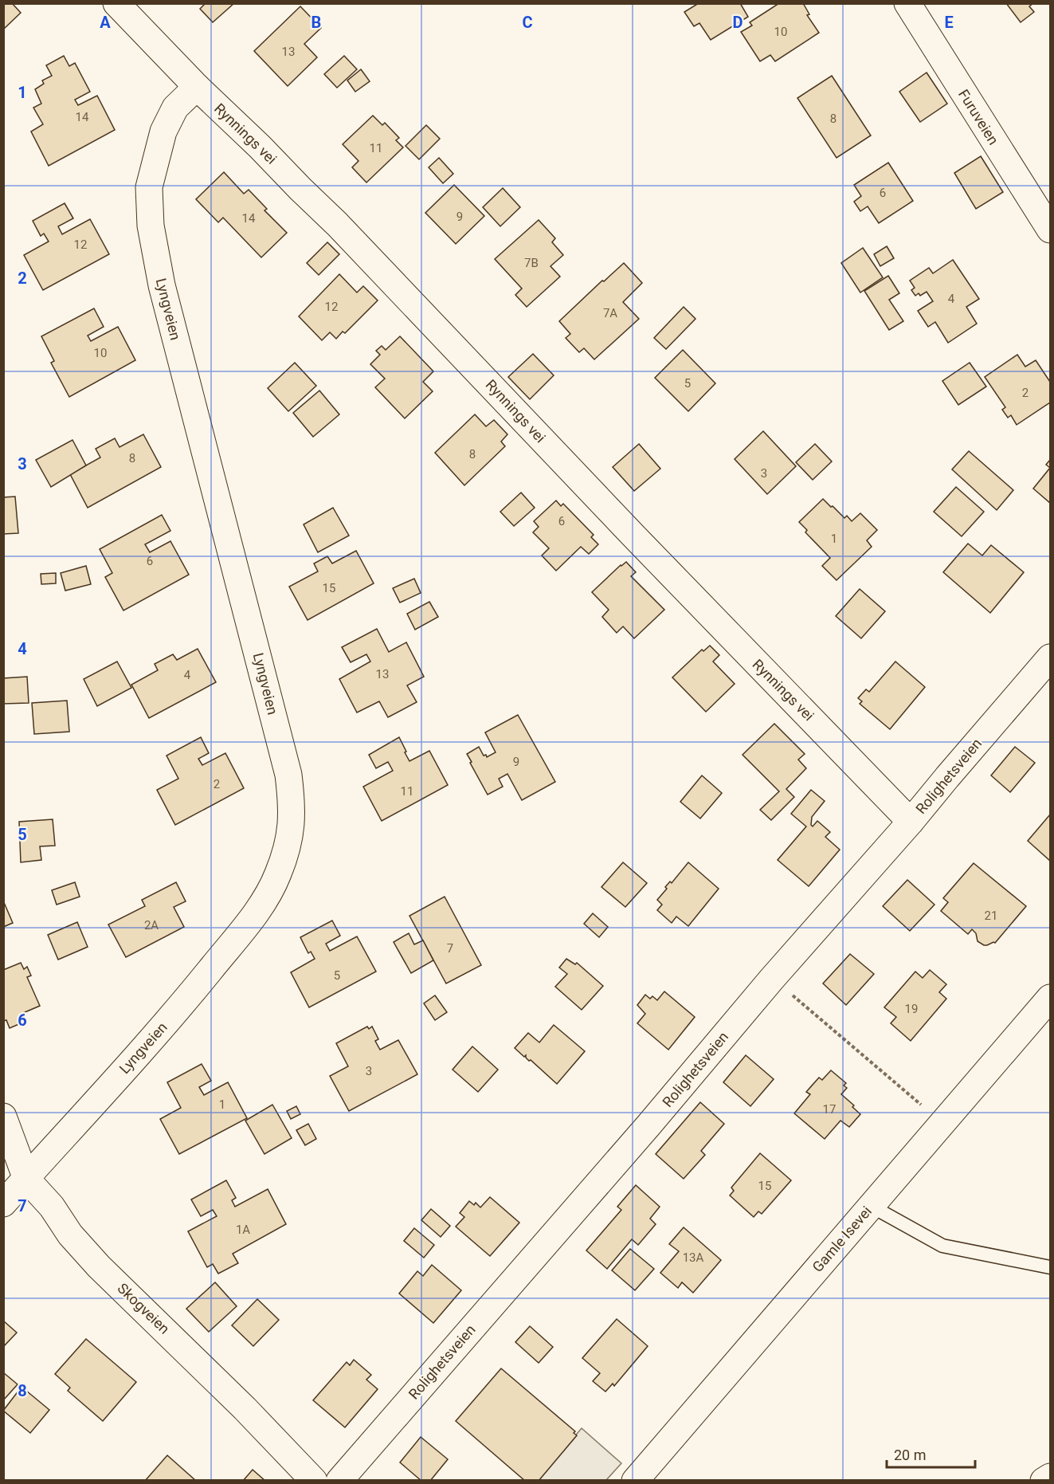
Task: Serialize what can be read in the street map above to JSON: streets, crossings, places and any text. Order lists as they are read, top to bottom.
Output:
{
  "streets": {
    "main road": [
      "Furuveien",
      "Rynnings vei",
      "Lyngveien",
      "Rolighetsveien",
      "Gamle Isevei",
      "Skogveien"
    ]
  },
  "crossings": [
    ["Rynnings vei", "Lyngveien"],
    ["Rynnings vei", "Rolighetsveien"],
    ["Lyngveien", "Skogveien"]
  ],
  "house_numbers": [
    "10",
    "13",
    "14",
    "8",
    "11",
    "6",
    "9",
    "14",
    "12",
    "7B",
    "4",
    "12",
    "7A",
    "10",
    "5",
    "2",
    "8",
    "8",
    "3",
    "6",
    "1",
    "6",
    "15",
    "13",
    "4",
    "9",
    "2",
    "11",
    "21",
    "2A",
    "7",
    "5",
    "19",
    "3",
    "1",
    "17",
    "15",
    "1A",
    "13A"
  ],
  "scale_bar": "20 m",
  "grid": {
    "columns": [
      "A",
      "B",
      "C",
      "D",
      "E"
    ],
    "rows": [
      "1",
      "2",
      "3",
      "4",
      "5",
      "6",
      "7",
      "8"
    ]
  }
}
